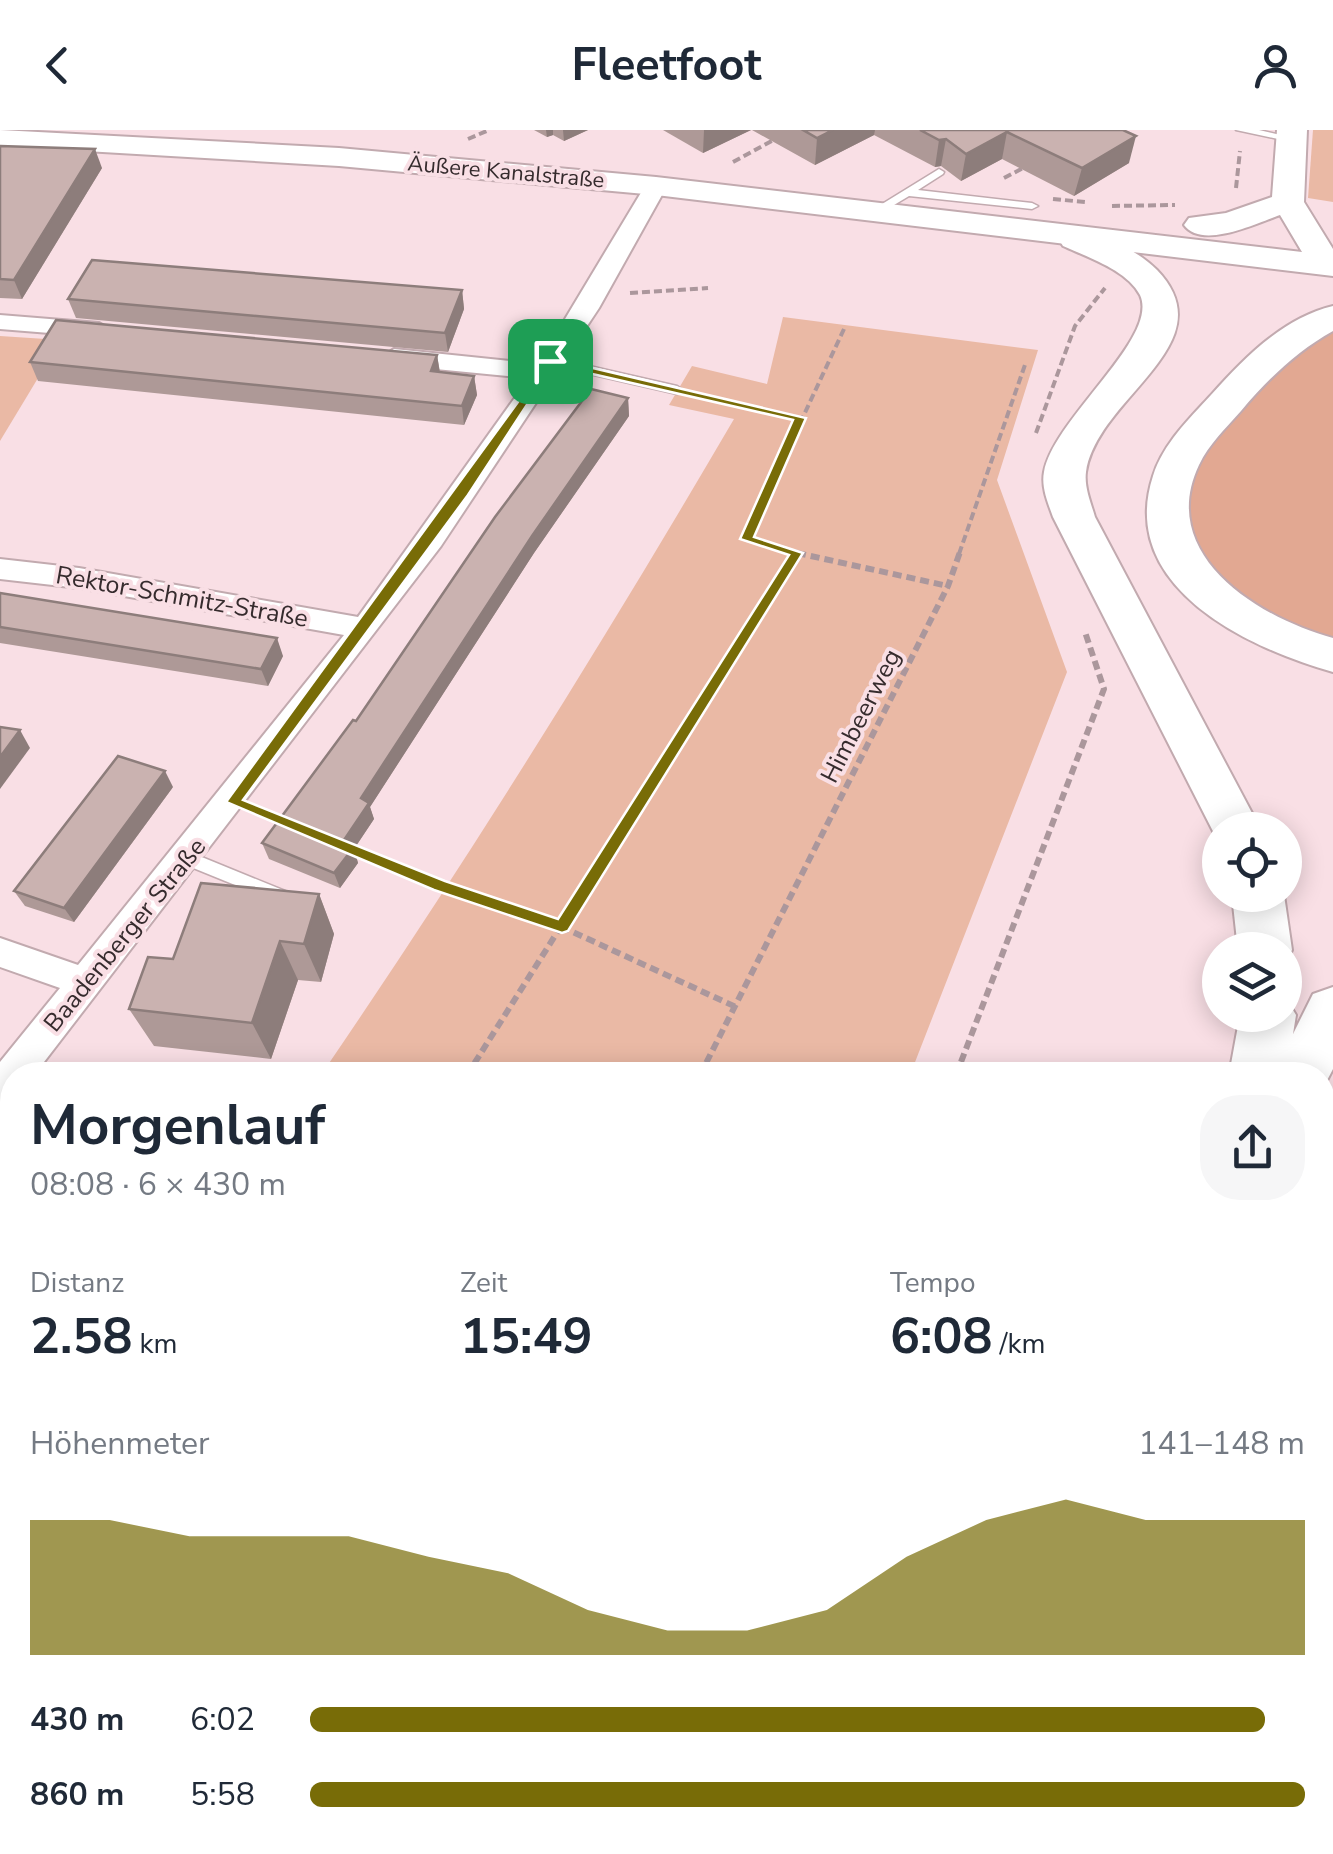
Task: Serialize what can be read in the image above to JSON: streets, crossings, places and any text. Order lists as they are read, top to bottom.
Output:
{
  "streets": {
    "main road": ["Äußere Kanalstraße"],
    "street": ["Rektor-Schmitz-Straße", "Baadenberger Straße"],
    "path": ["Himbeerweg"]
  },
  "crossings": [
    ["Äußere Kanalstraße", "Baadenberger Straße"],
    ["Rektor-Schmitz-Straße", "Baadenberger Straße"]
  ],
  "page": {
    "header": "Fleetfoot",
    "heading": ["Morgenlauf", "08:08 · 6 × 430 m"],
    "stats": [
      ["Distanz", "2.58 km"],
      ["Zeit", "15:49"],
      ["Tempo", "6:08 /km"]
    ],
    "chart": ["Höhenmeter", "141–148 m"],
    "list": [
      {
        "name": "430 m",
        "note": "6:02"
      },
      {
        "name": "860 m",
        "note": "5:58"
      }
    ]
  }
}
